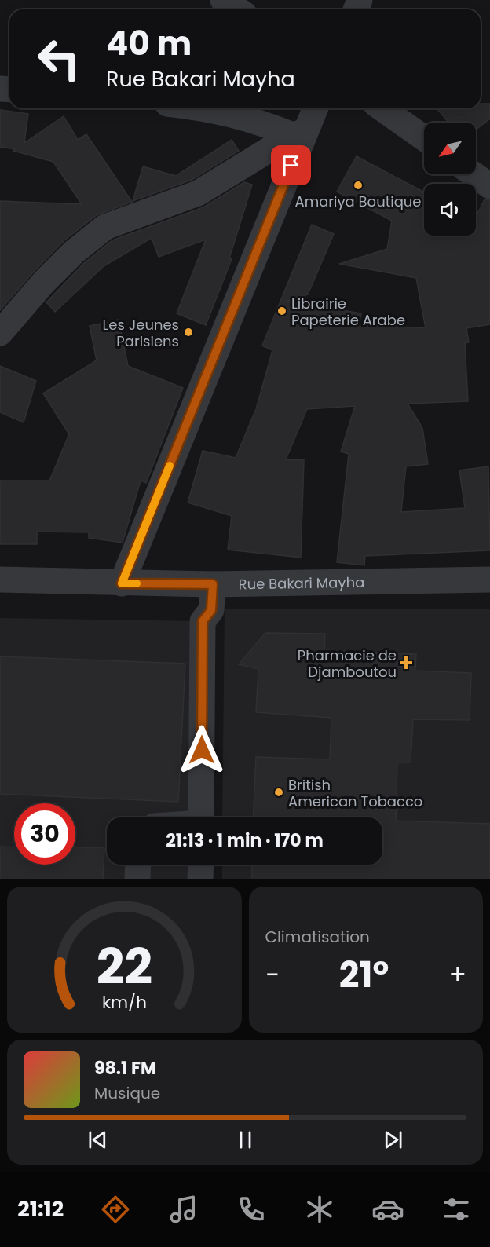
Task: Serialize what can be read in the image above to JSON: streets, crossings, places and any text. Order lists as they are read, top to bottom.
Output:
{
  "streets": {
    "street": ["Rue Bakari Mayha"]
  },
  "places": {
    "other": [
      "Amariya Boutique",
      "Librairie Papeterie Arabe",
      "Les Jeunes Parisiens",
      "British American Tobacco"
    ],
    "health": ["Pharmacie de Djamboutou"]
  },
  "north": "bottom left",
  "page": {
    "turn": ["40 m", "Rue Bakari Mayha"],
    "limit": "30",
    "trip": "21:13 · 1 min · 170 m",
    "tile": "Climatisation",
    "heat": ["−", "21°", "+"],
    "song": ["98.1 FM", "Musique"],
    "tabs": "21:12",
    "gauge": ["22", "km/h"]
  }
}
